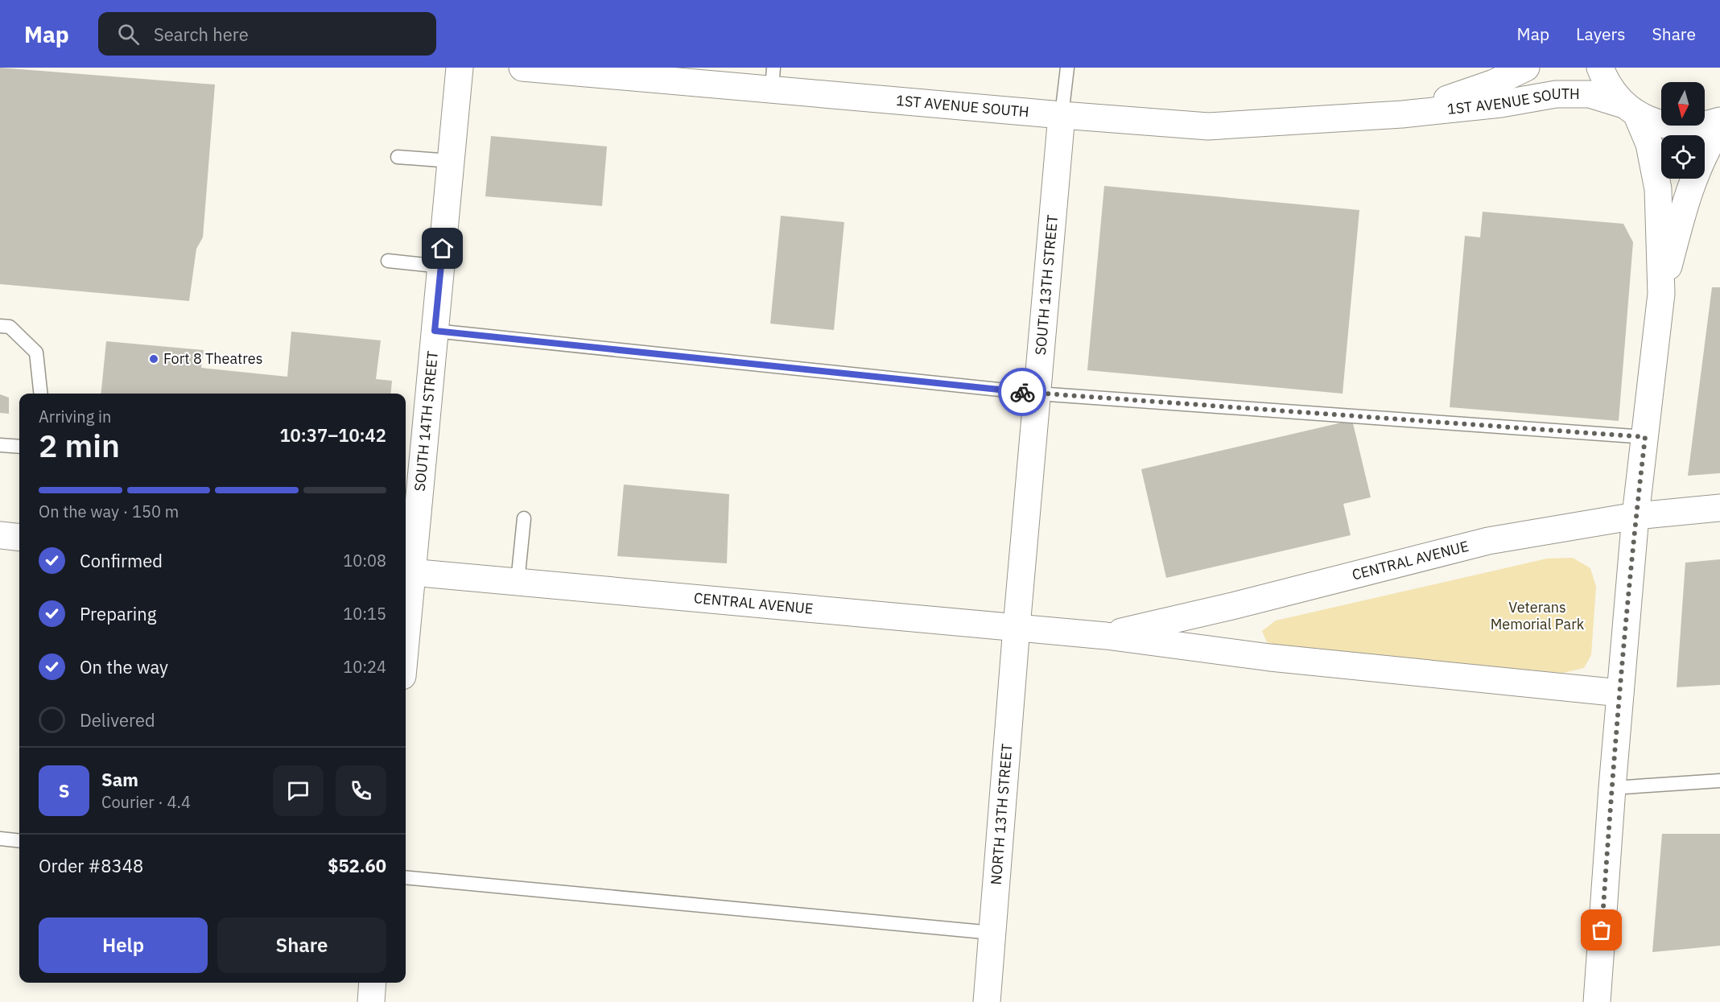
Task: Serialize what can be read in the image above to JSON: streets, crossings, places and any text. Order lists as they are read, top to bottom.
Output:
{
  "streets": {
    "main road": [
      "1ST AVENUE SOUTH",
      "SOUTH 13TH STREET",
      "SOUTH 14TH STREET",
      "CENTRAL AVENUE",
      "NORTH 13TH STREET"
    ]
  },
  "crossings": [
    ["1ST AVENUE SOUTH", "SOUTH 13TH STREET"],
    ["SOUTH 13TH STREET", "CENTRAL AVENUE"],
    ["SOUTH 13TH STREET", "NORTH 13TH STREET"],
    ["SOUTH 14TH STREET", "CENTRAL AVENUE"],
    ["CENTRAL AVENUE", "NORTH 13TH STREET"]
  ],
  "parks": ["Veterans Memorial Park"],
  "places": ["Fort 8 Theatres"],
  "north": "bottom",
  "page": {
    "header": "Map",
    "search": "Search here",
    "nav": ["Map", "Layers", "Share"],
    "heading": ["2 min", "Arriving in", "10:37–10:42"],
    "panel": [
      "Sam",
      "Courier · 4.4",
      "Order #8348",
      "$52.60"
    ],
    "bar": "On the way · 150 m",
    "list": [
      ["Confirmed", "10:08"],
      ["Preparing", "10:15"],
      ["On the way", "10:24"],
      "Delivered"
    ],
    "round": "S",
    "buttons": ["Help", "Share"]
  }
}
